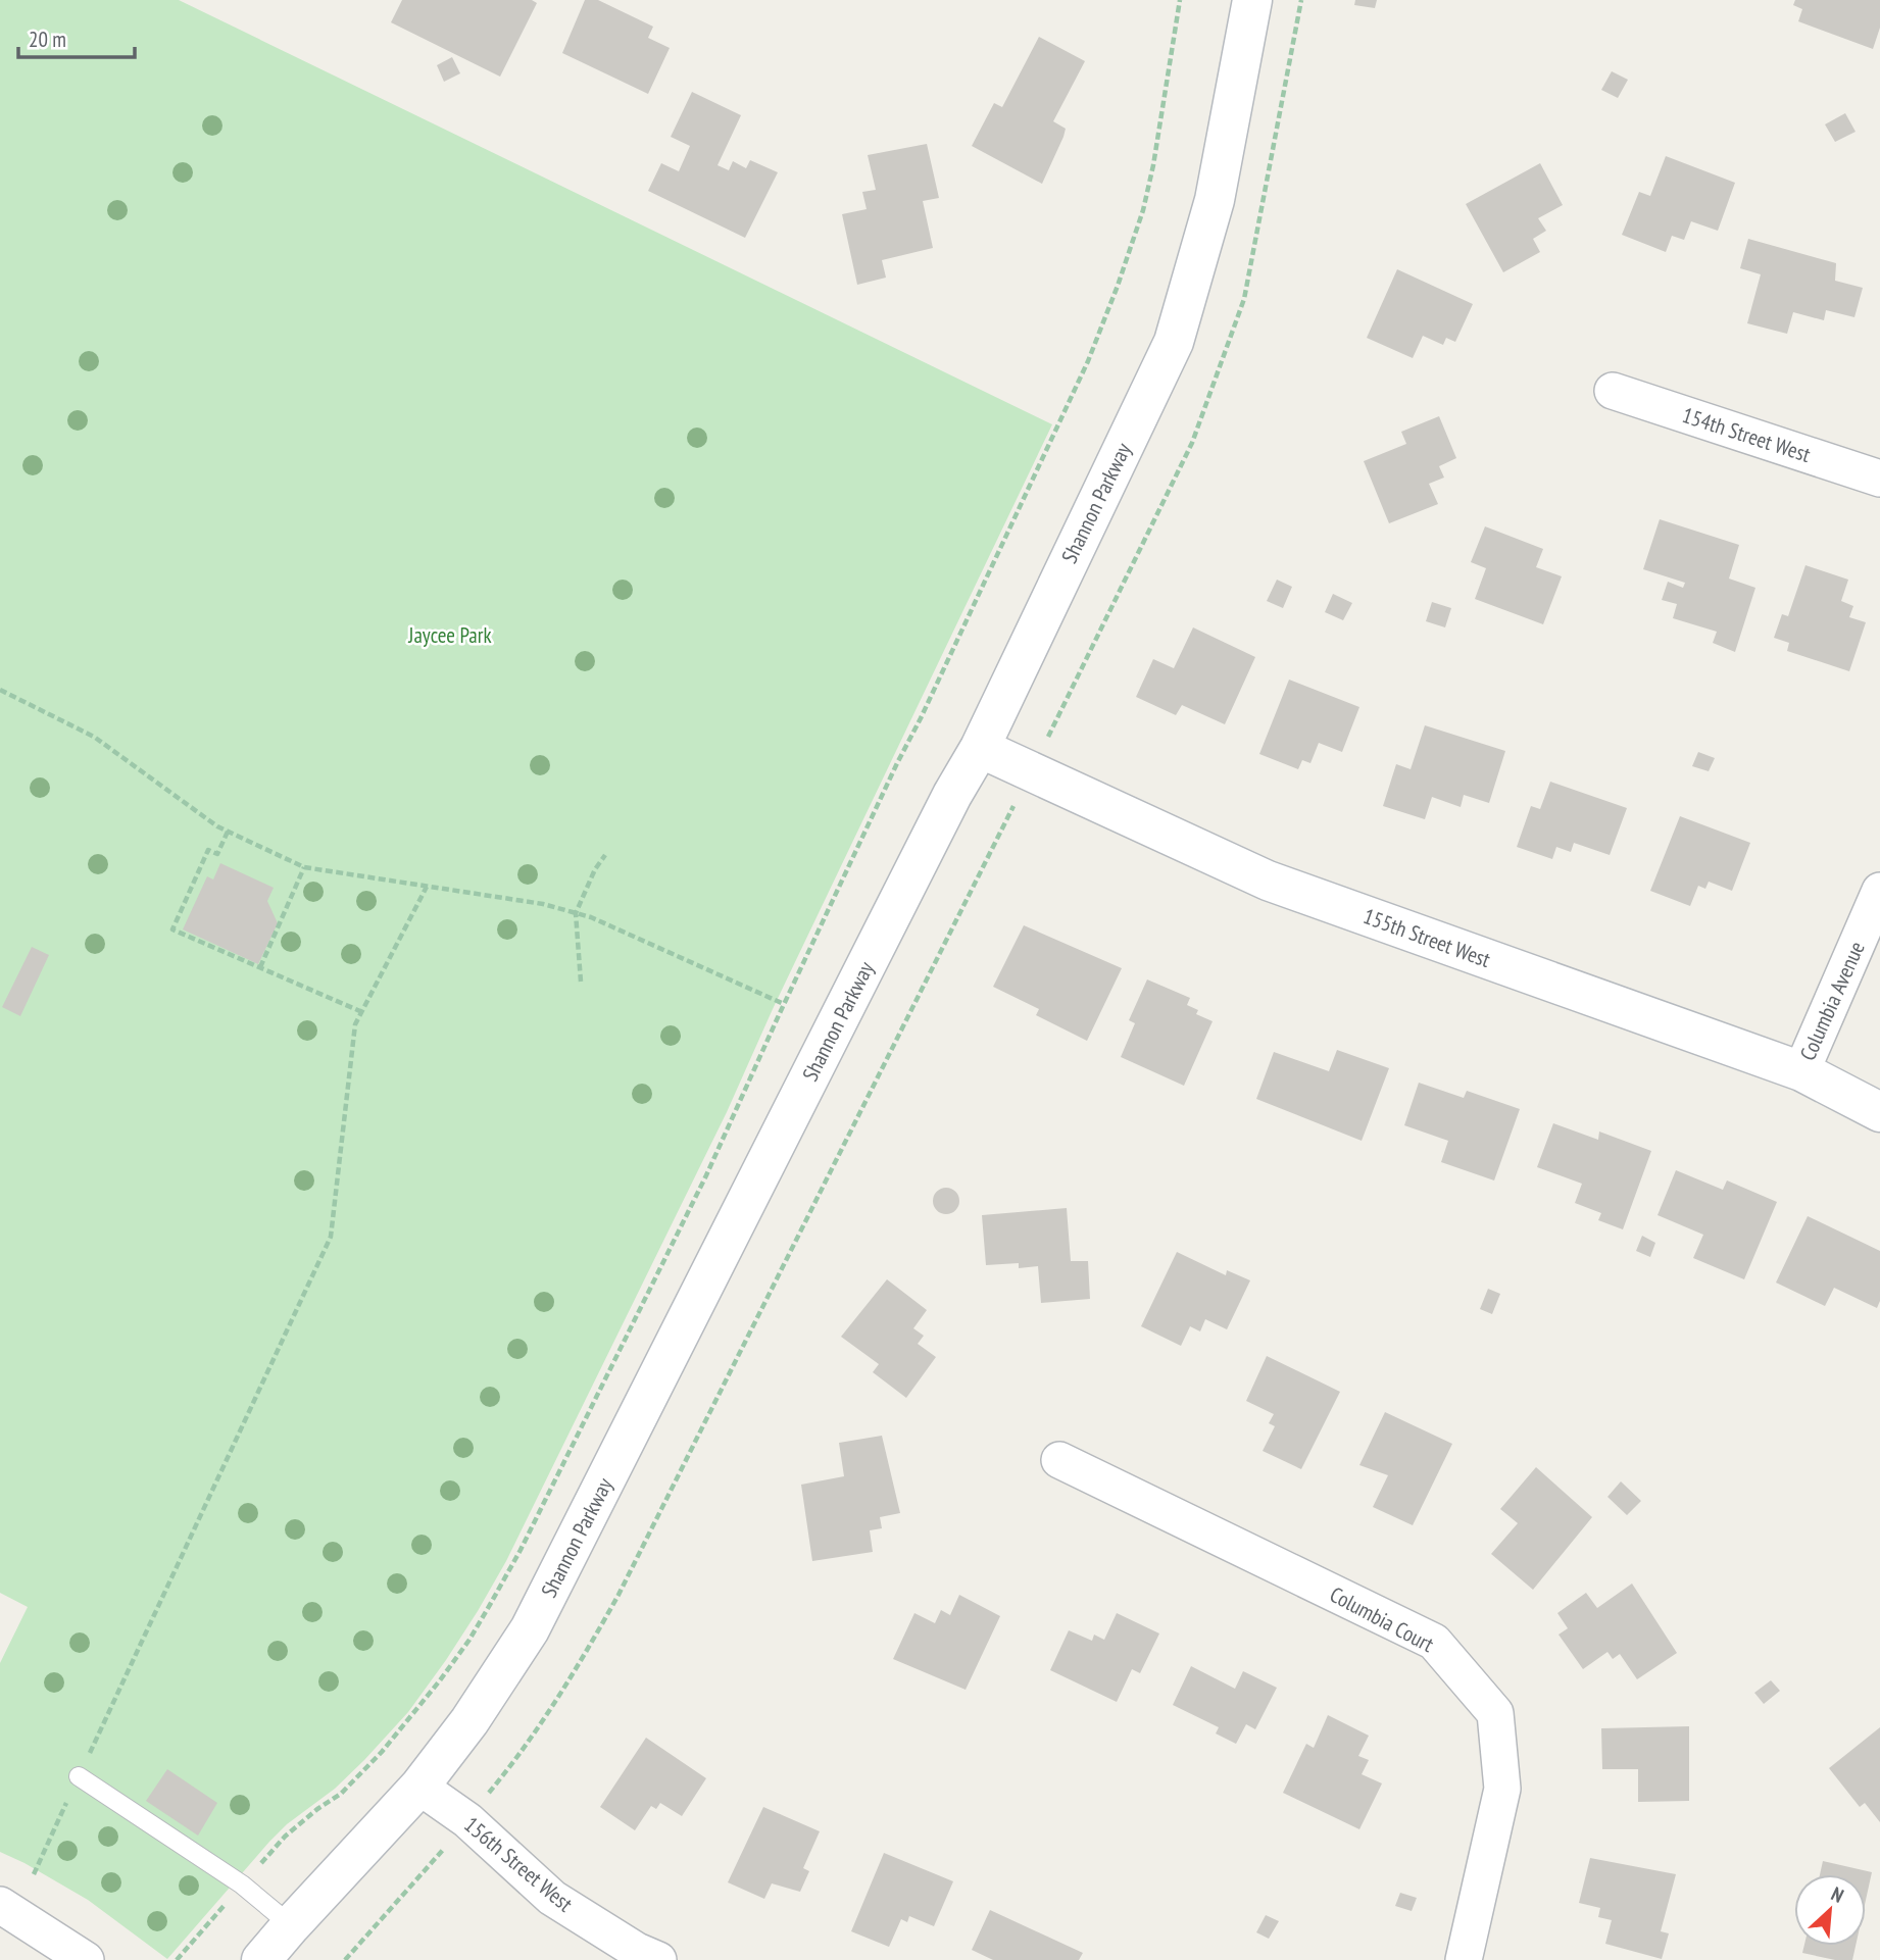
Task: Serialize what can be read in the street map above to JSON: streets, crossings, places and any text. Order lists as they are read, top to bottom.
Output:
{
  "streets": {
    "street": [
      "154th Street West",
      "Shannon Parkway",
      "155th Street West",
      "Columbia Avenue",
      "Columbia Court",
      "156th Street West"
    ]
  },
  "crossings": [
    ["Shannon Parkway", "155th Street West"],
    ["Shannon Parkway", "156th Street West"],
    ["155th Street West", "Columbia Avenue"]
  ],
  "parks": ["Jaycee Park"],
  "scale_bar": "20 m",
  "north": "top right"
}
